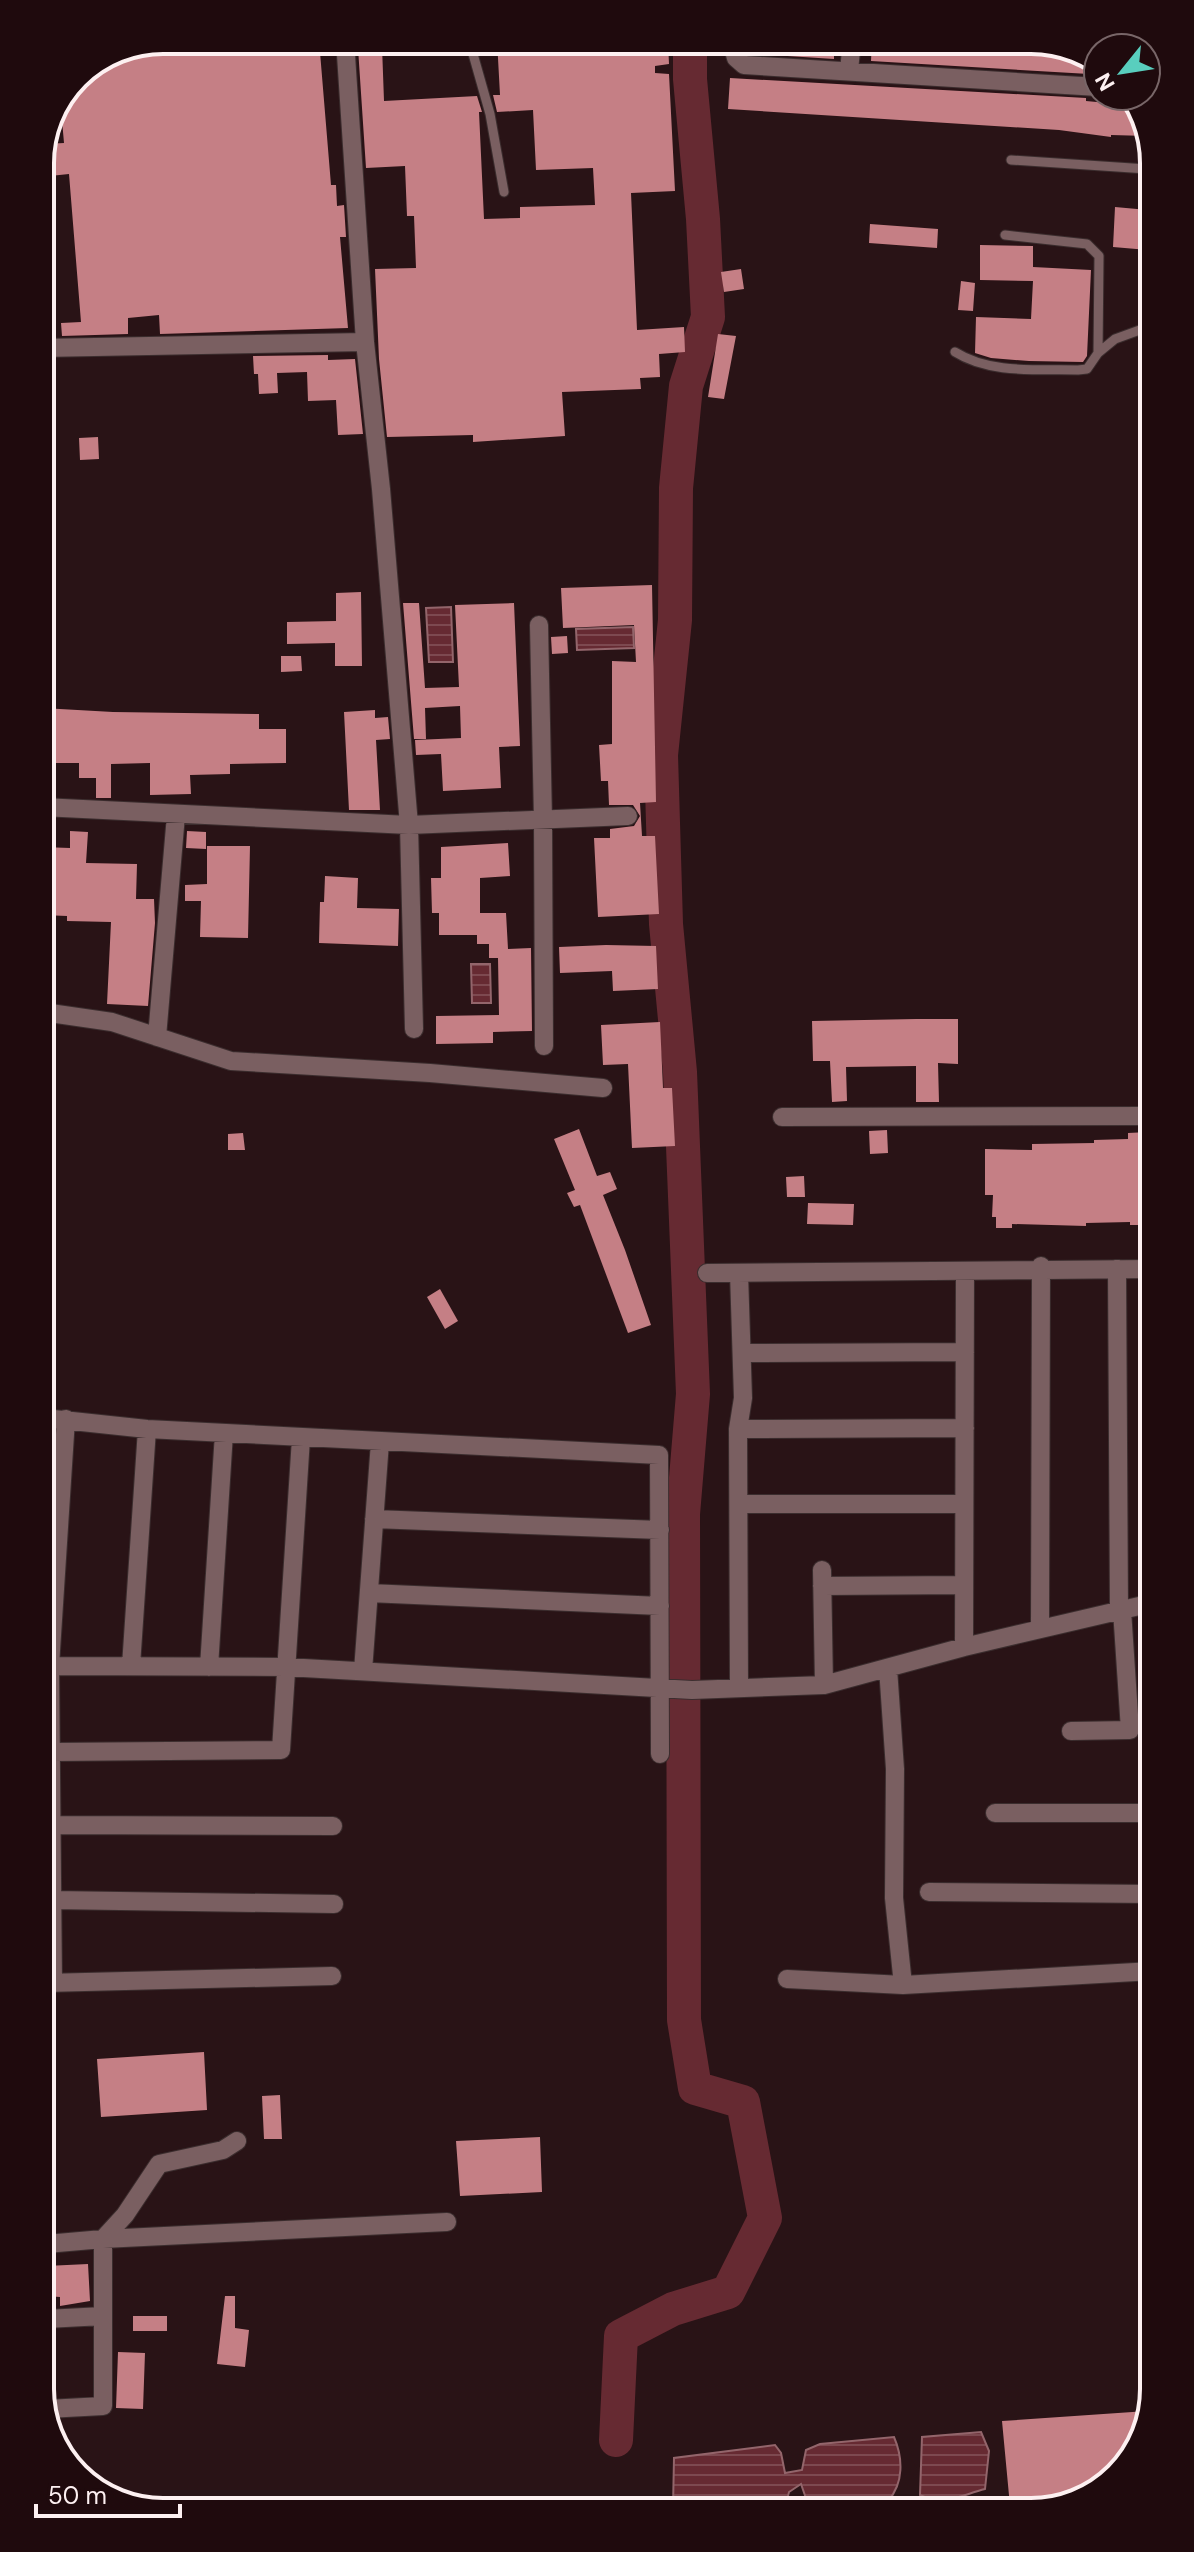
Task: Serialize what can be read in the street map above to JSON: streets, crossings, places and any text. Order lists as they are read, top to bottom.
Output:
{
  "scale_bar": "50 m",
  "north": "bottom left"
}
